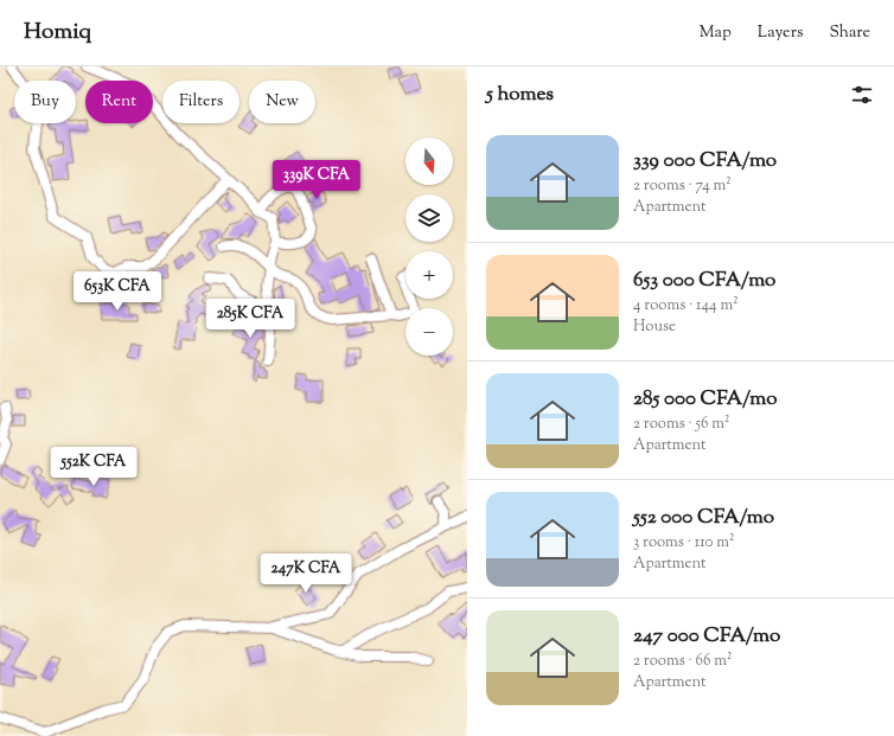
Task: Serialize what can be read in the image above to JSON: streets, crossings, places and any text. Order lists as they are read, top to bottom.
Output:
{
  "north": "bottom",
  "page": {
    "header": "Homiq",
    "nav": ["Map", "Layers", "Share"],
    "heading": "5 homes",
    "chip": [
      "Buy",
      "Rent",
      "Filters",
      "New"
    ],
    "list": [
      {
        "name": "339 000 CFA/mo",
        "note": "2 rooms · 74 m² · Apartment"
      },
      {
        "name": "653 000 CFA/mo",
        "note": "4 rooms · 144 m² · House"
      },
      {
        "name": "285 000 CFA/mo",
        "note": "2 rooms · 56 m² · Apartment"
      },
      {
        "name": "552 000 CFA/mo",
        "note": "3 rooms · 110 m² · Apartment"
      },
      {
        "name": "247 000 CFA/mo",
        "note": "2 rooms · 66 m² · Apartment"
      }
    ],
    "map_buttons": ["+", "−"],
    "price": [
      "339K CFA",
      "653K CFA",
      "285K CFA",
      "552K CFA",
      "247K CFA"
    ]
  }
}
